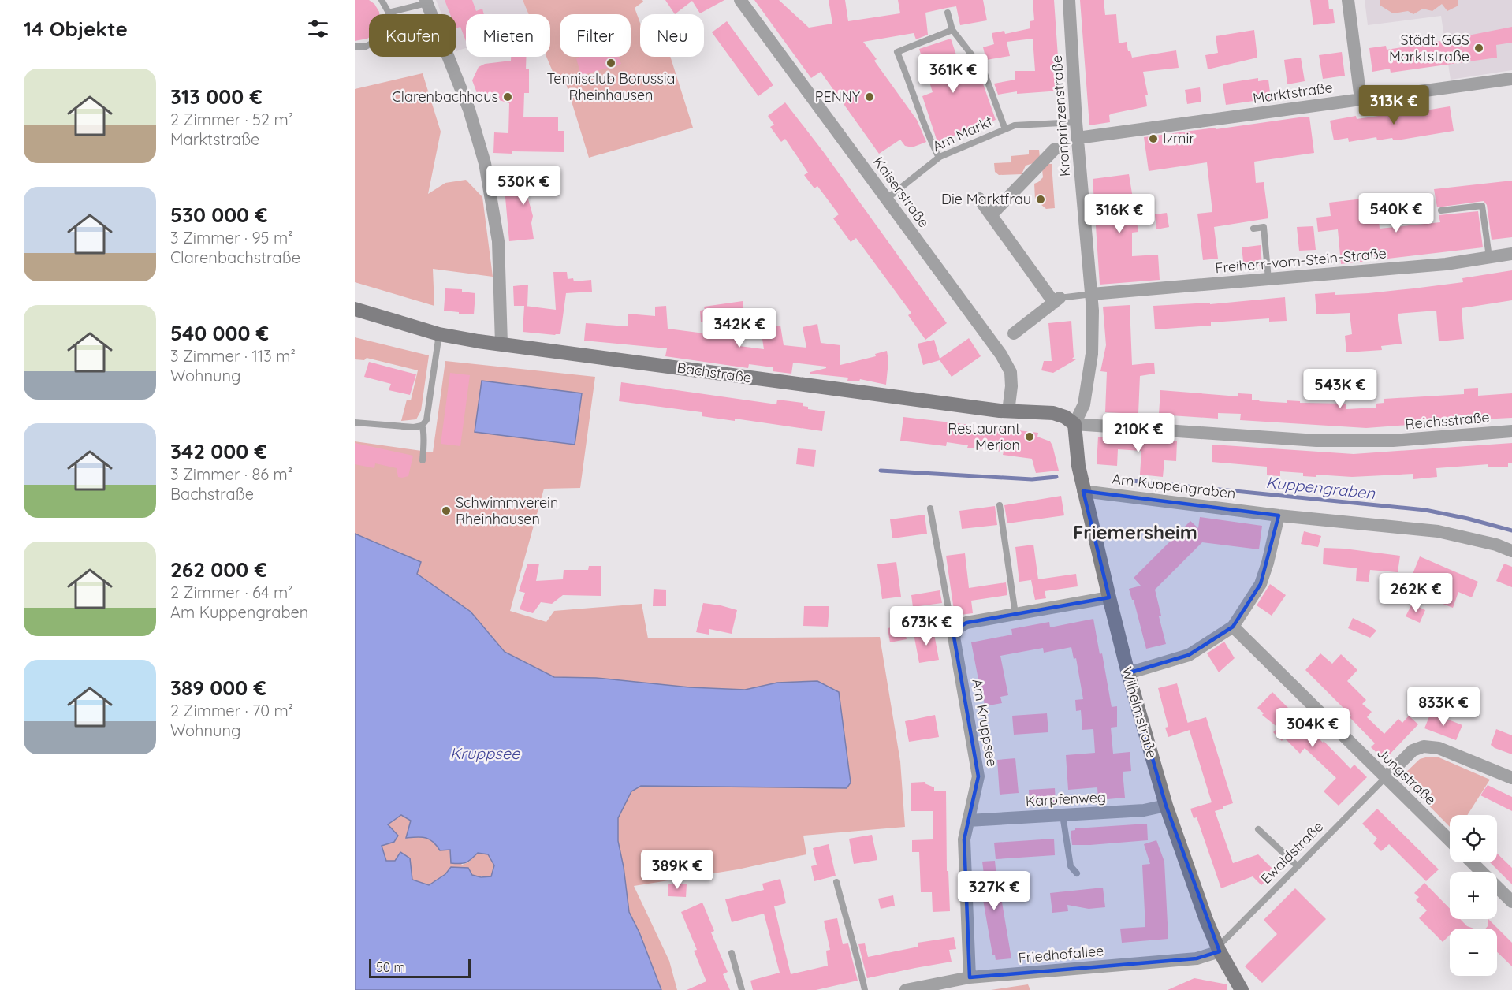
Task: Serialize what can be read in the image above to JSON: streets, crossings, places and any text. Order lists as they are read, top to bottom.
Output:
{
  "streets": {
    "street": [
      "Marktstraße",
      "Kronprinzenstraße",
      "Kaiserstraße",
      "Freiherr-vom-Stein-Straße",
      "Bachstraße",
      "Reichsstraße",
      "Am Kuppengraben",
      "Wilhelmstraße",
      "Am Kruppsee",
      "Jungstraße",
      "Karpfenweg",
      "Friedhofallee"
    ],
    "lane": ["Am Markt", "Ewaldstraße"]
  },
  "crossings": [
    ["Marktstraße", "Kronprinzenstraße"],
    ["Kronprinzenstraße", "Am Markt"],
    ["Kronprinzenstraße", "Freiherr-vom-Stein-Straße"],
    ["Kronprinzenstraße", "Bachstraße"],
    ["Kronprinzenstraße", "Reichsstraße"],
    ["Kronprinzenstraße", "Wilhelmstraße"],
    ["Am Markt", "Kaiserstraße"],
    ["Kaiserstraße", "Bachstraße"],
    ["Bachstraße", "Reichsstraße"],
    ["Bachstraße", "Wilhelmstraße"],
    ["Reichsstraße", "Wilhelmstraße"],
    ["Am Kuppengraben", "Wilhelmstraße"],
    ["Wilhelmstraße", "Karpfenweg"],
    ["Wilhelmstraße", "Ewaldstraße"],
    ["Wilhelmstraße", "Friedhofallee"],
    ["Am Kruppsee", "Karpfenweg"],
    ["Am Kruppsee", "Friedhofallee"],
    ["Jungstraße", "Ewaldstraße"],
    ["Ewaldstraße", "Friedhofallee"]
  ],
  "districts": ["Friemersheim"],
  "water": ["Kuppengraben", "Kruppsee"],
  "places": [
    "Städt. GGS Marktstraße",
    "Tennisclub Borussia Rheinhausen",
    "Clarenbachhaus",
    "PENNY",
    "Izmir",
    "Die Marktfrau",
    "Restaurant Merion",
    "Schwimmverein Rheinhausen"
  ],
  "scale_bar": "50 m",
  "page": {
    "heading": "14 Objekte",
    "chip": [
      "Kaufen",
      "Mieten",
      "Filter",
      "Neu"
    ],
    "price": [
      "361K €",
      "313K €",
      "530K €",
      "540K €",
      "316K €",
      "342K €",
      "543K €",
      "210K €",
      "262K €",
      "673K €",
      "833K €",
      "304K €",
      "389K €",
      "327K €"
    ],
    "list": [
      {
        "name": "313 000 €",
        "note": "2 Zimmer · 52 m² · Marktstraße"
      },
      {
        "name": "530 000 €",
        "note": "3 Zimmer · 95 m² · Clarenbachstraße"
      },
      {
        "name": "540 000 €",
        "note": "3 Zimmer · 113 m² · Wohnung"
      },
      {
        "name": "342 000 €",
        "note": "3 Zimmer · 86 m² · Bachstraße"
      },
      {
        "name": "262 000 €",
        "note": "2 Zimmer · 64 m² · Am Kuppengraben"
      },
      {
        "name": "389 000 €",
        "note": "2 Zimmer · 70 m² · Wohnung"
      }
    ],
    "map_buttons": ["+", "−"],
    "scale": "50 m"
  }
}
